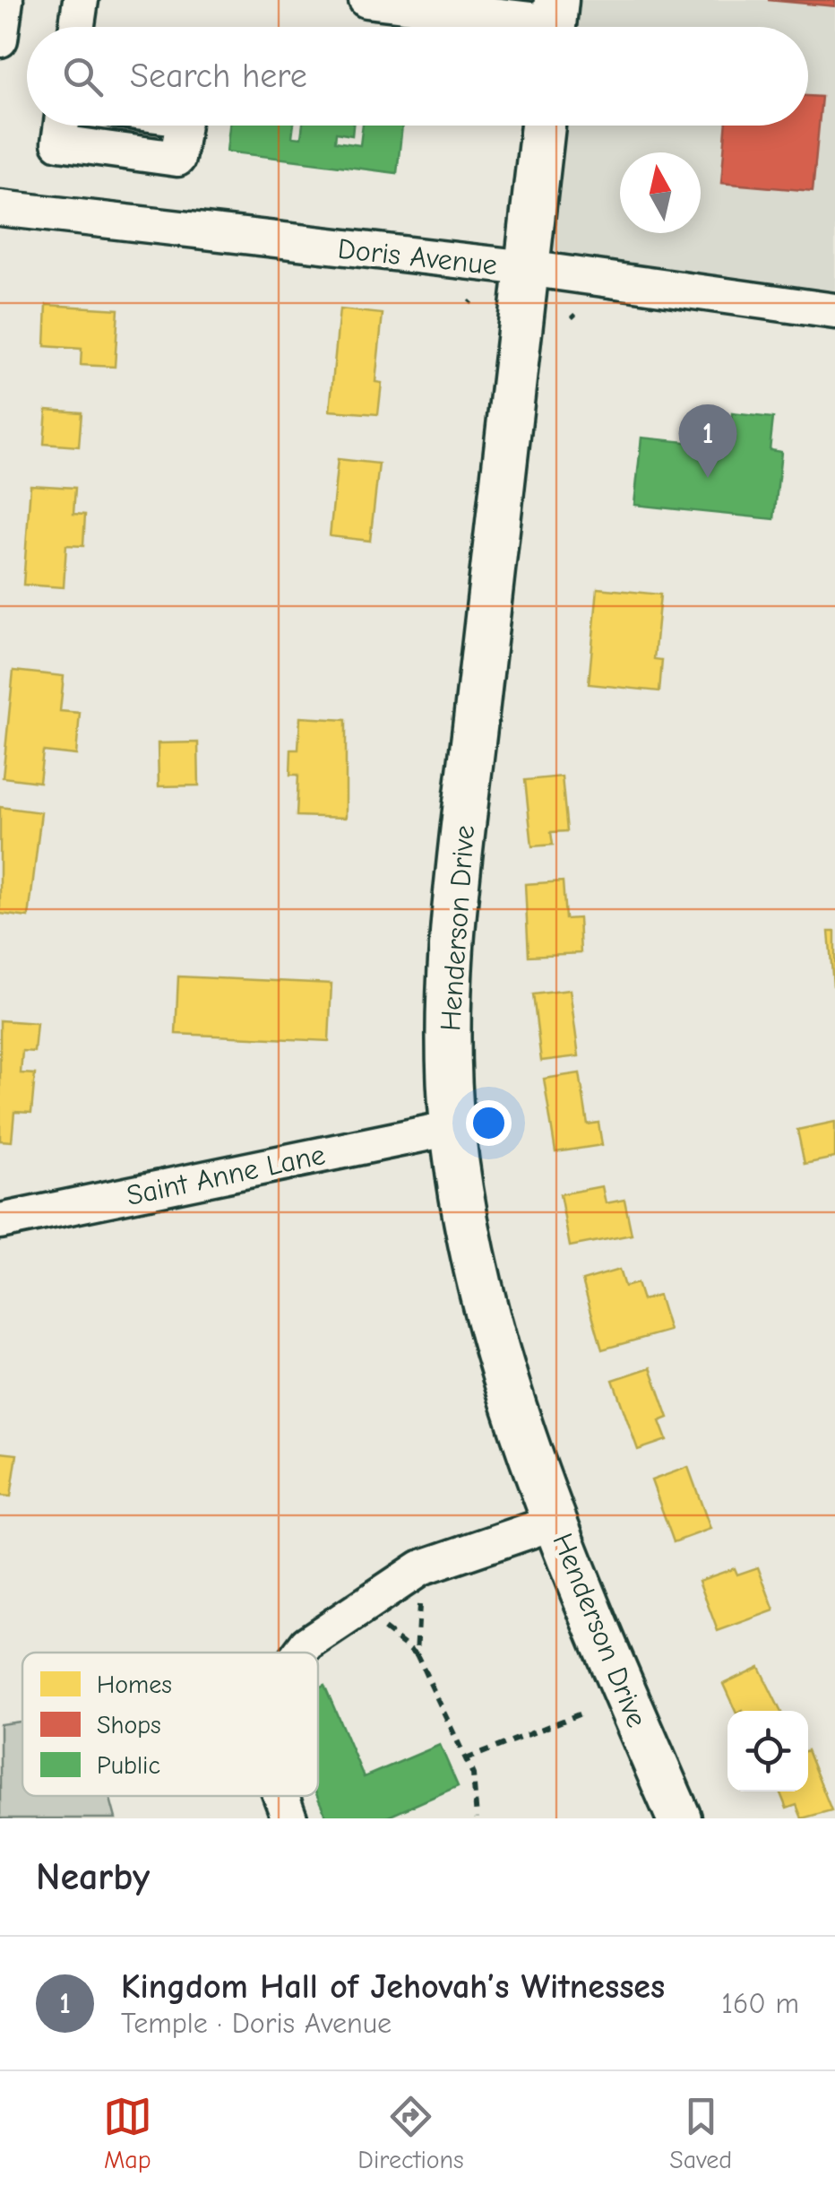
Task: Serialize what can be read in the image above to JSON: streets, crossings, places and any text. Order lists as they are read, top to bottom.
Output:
{
  "streets": {
    "main road": ["Henderson Drive"],
    "street": ["Doris Avenue", "Saint Anne Lane"]
  },
  "crossings": [
    ["Doris Avenue", "Henderson Drive"],
    ["Henderson Drive", "Saint Anne Lane"]
  ],
  "legend": ["Homes", "Shops", "Public"],
  "north": "top",
  "page": {
    "search": "Search here",
    "pins": "1",
    "heading": "Nearby",
    "list": [
      {
        "mark": "1",
        "name": "Kingdom Hall of Jehovah’s Witnesses",
        "note": "Temple · Doris Avenue",
        "value": "160 m"
      }
    ],
    "nav": ["Map", "Directions", "Saved"]
  }
}
